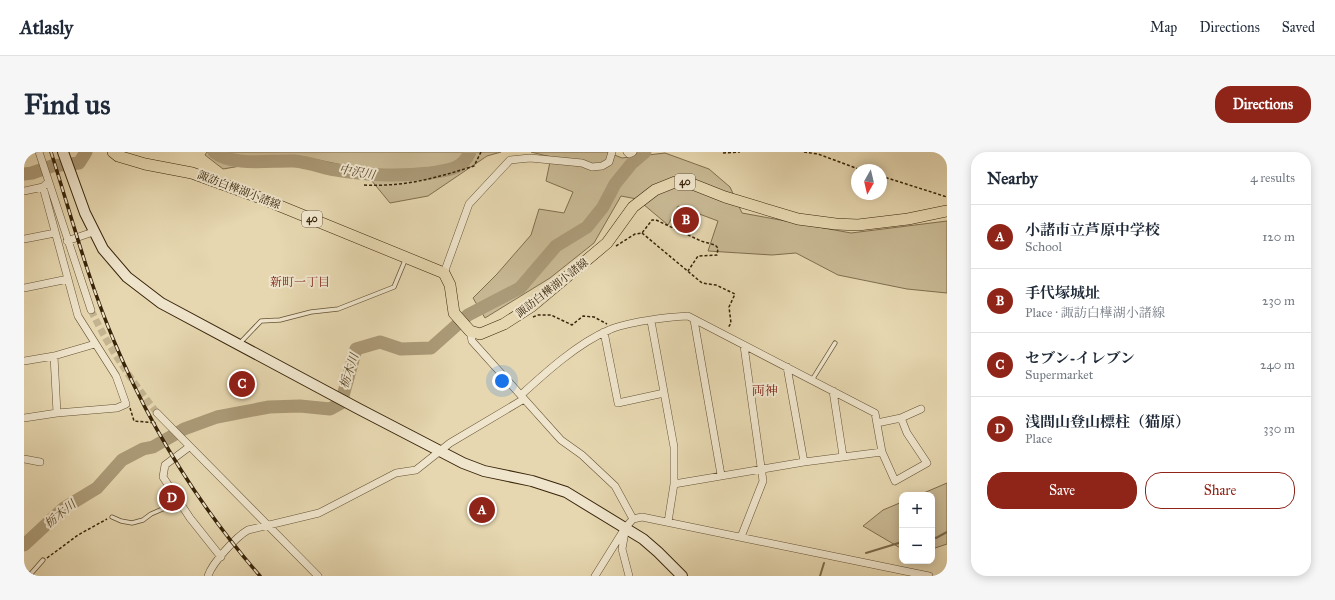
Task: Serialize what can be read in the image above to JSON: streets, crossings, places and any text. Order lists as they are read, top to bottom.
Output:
{
  "streets": {
    "main road": ["40", "諏訪白樺湖小諸線"]
  },
  "districts": ["新町一丁目", "両神"],
  "water": ["中沢川", "栃木川"],
  "north": "bottom",
  "page": {
    "header": "Atlasly",
    "nav": ["Map", "Directions", "Saved"],
    "buttons": [
      "Directions",
      ["Save", "Share"]
    ],
    "title": "Find us",
    "heading": ["Nearby", "4 results"],
    "list": [
      {
        "mark": "A",
        "name": "小諸市立芦原中学校",
        "note": "School",
        "value": "120 m"
      },
      {
        "mark": "B",
        "name": "手代塚城址",
        "note": "Place · 諏訪白樺湖小諸線",
        "value": "230 m"
      },
      {
        "mark": "C",
        "name": "セブン-イレブン",
        "note": "Supermarket",
        "value": "240 m"
      },
      {
        "mark": "D",
        "name": "浅間山登山標柱（猫原）",
        "note": "Place",
        "value": "330 m"
      }
    ],
    "pins": [
      "B",
      "C",
      "D",
      "A"
    ],
    "map_buttons": ["+", "−"]
  }
}
